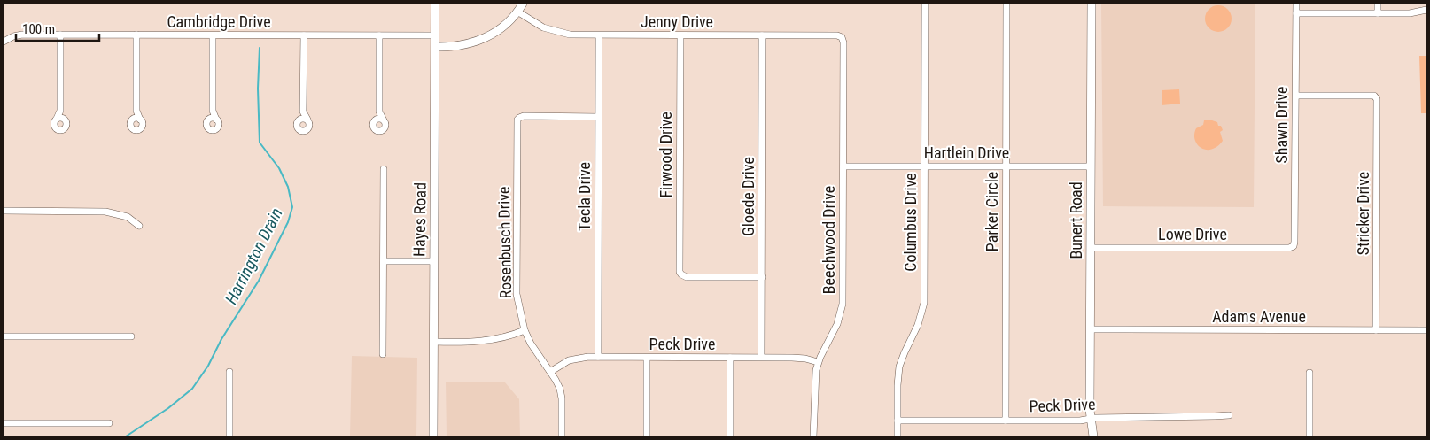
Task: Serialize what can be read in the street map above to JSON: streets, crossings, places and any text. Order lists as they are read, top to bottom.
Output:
{
  "streets": {
    "street": [
      "Cambridge Drive",
      "Jenny Drive",
      "Shawn Drive",
      "Hartlein Drive",
      "Firwood Drive",
      "Tecla Drive",
      "Gloede Drive",
      "Parker Circle",
      "Stricker Drive",
      "Hayes Road",
      "Bunert Road",
      "Columbus Drive",
      "Lowe Drive",
      "Beechwood Drive",
      "Rosenbusch Drive",
      "Adams Avenue",
      "Peck Drive"
    ]
  },
  "crossings": [
    ["Cambridge Drive", "Hayes Road"],
    ["Jenny Drive", "Firwood Drive"],
    ["Jenny Drive", "Tecla Drive"],
    ["Jenny Drive", "Gloede Drive"],
    ["Jenny Drive", "Beechwood Drive"],
    ["Shawn Drive", "Stricker Drive"],
    ["Shawn Drive", "Lowe Drive"],
    ["Hartlein Drive", "Parker Circle"],
    ["Hartlein Drive", "Bunert Road"],
    ["Hartlein Drive", "Columbus Drive"],
    ["Hartlein Drive", "Beechwood Drive"],
    ["Firwood Drive", "Gloede Drive"],
    ["Tecla Drive", "Rosenbusch Drive"],
    ["Tecla Drive", "Peck Drive"],
    ["Gloede Drive", "Peck Drive"],
    ["Parker Circle", "Peck Drive"],
    ["Stricker Drive", "Adams Avenue"],
    ["Bunert Road", "Lowe Drive"],
    ["Bunert Road", "Adams Avenue"],
    ["Bunert Road", "Peck Drive"],
    ["Columbus Drive", "Peck Drive"],
    ["Beechwood Drive", "Peck Drive"],
    ["Rosenbusch Drive", "Peck Drive"]
  ],
  "water": ["Harrington Drain"],
  "scale_bar": "100 m"
}
